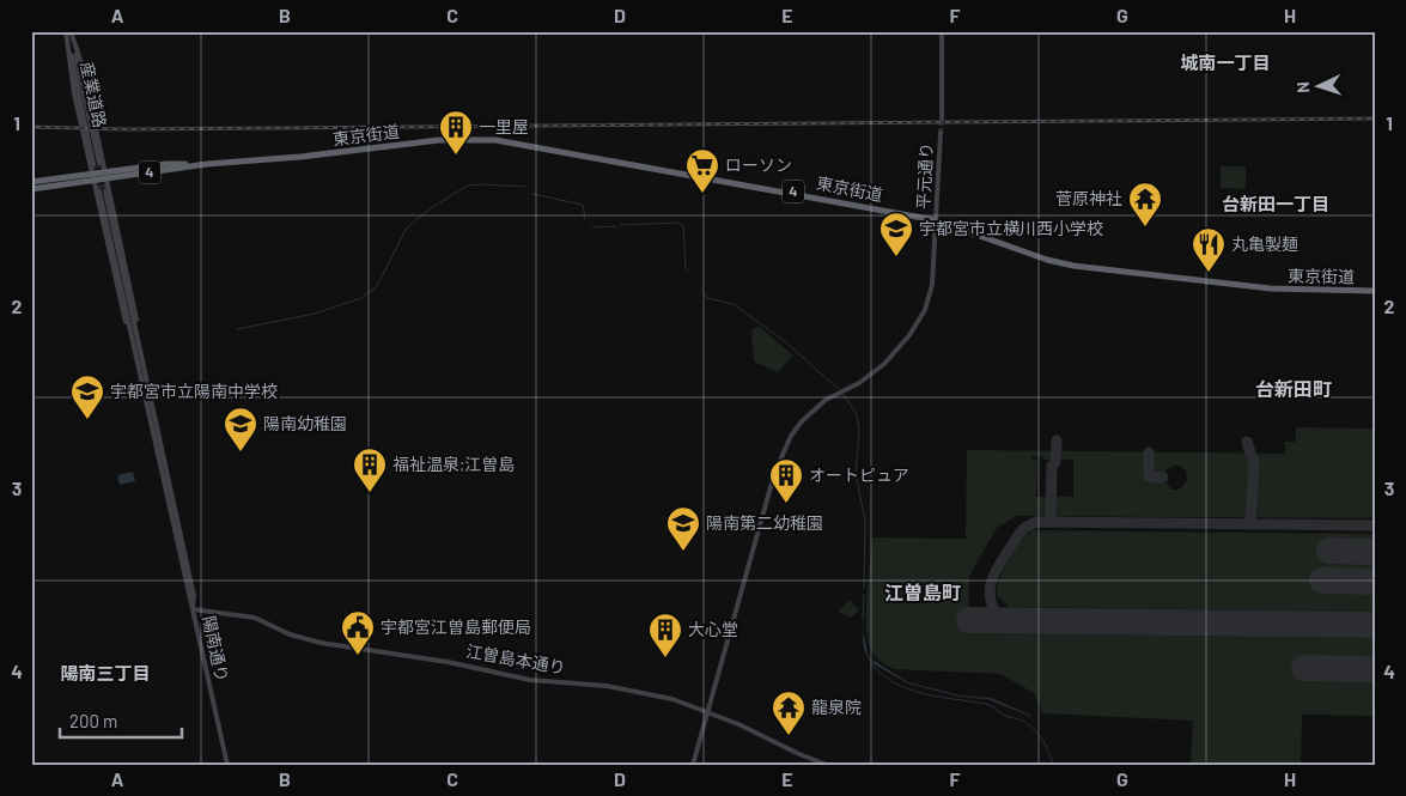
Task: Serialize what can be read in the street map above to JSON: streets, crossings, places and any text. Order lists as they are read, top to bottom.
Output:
{
  "streets": {
    "highway": ["東京街道", "4"],
    "street": [
      "産業道路",
      "平元通り",
      "陽南通り",
      "江曽島本通り"
    ]
  },
  "crossings": [
    ["東京街道", "平元通り"],
    ["平元通り", "江曽島本通り"],
    ["陽南通り", "江曽島本通り"]
  ],
  "districts": [
    "城南一丁目",
    "台新田一丁目",
    "台新田町",
    "江曽島町",
    "陽南三丁目"
  ],
  "places": {
    "building": [
      "一里屋",
      "福祉温泉;江曽島",
      "オートピュア",
      "大心堂"
    ],
    "supermarket": ["ローソン"],
    "temple": ["菅原神社", "龍泉院"],
    "school or university": [
      "宇都宮市立横川西小学校",
      "宇都宮市立陽南中学校",
      "陽南幼稚園",
      "陽南第二幼稚園"
    ],
    "restaurant": ["丸亀製麺"],
    "public building": ["宇都宮江曽島郵便局"]
  },
  "scale_bar": "200 m",
  "north": "left",
  "grid": {
    "columns": [
      "A",
      "B",
      "C",
      "D",
      "E",
      "F",
      "G",
      "H"
    ],
    "rows": [
      "1",
      "2",
      "3",
      "4"
    ]
  }
}
